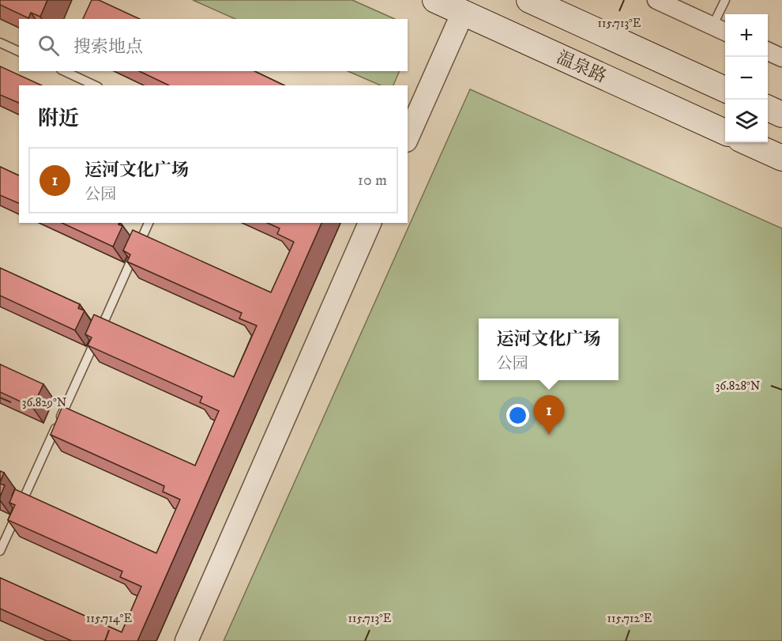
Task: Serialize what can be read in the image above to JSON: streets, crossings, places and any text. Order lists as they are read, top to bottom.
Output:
{
  "streets": {
    "main road": ["温泉路"]
  },
  "page": {
    "map_buttons": ["+", "−"],
    "search": "搜索地点",
    "heading": "附近",
    "list": [
      {
        "mark": "1",
        "name": "运河文化广场",
        "note": "公园",
        "value": "10 m"
      }
    ],
    "popup": ["运河文化广场", "公园"],
    "pins": "1"
  },
  "coordinates": [
    "115.713°E",
    "36.828°N",
    "36.829°N",
    "115.714°E",
    "115.712°E"
  ]
}
